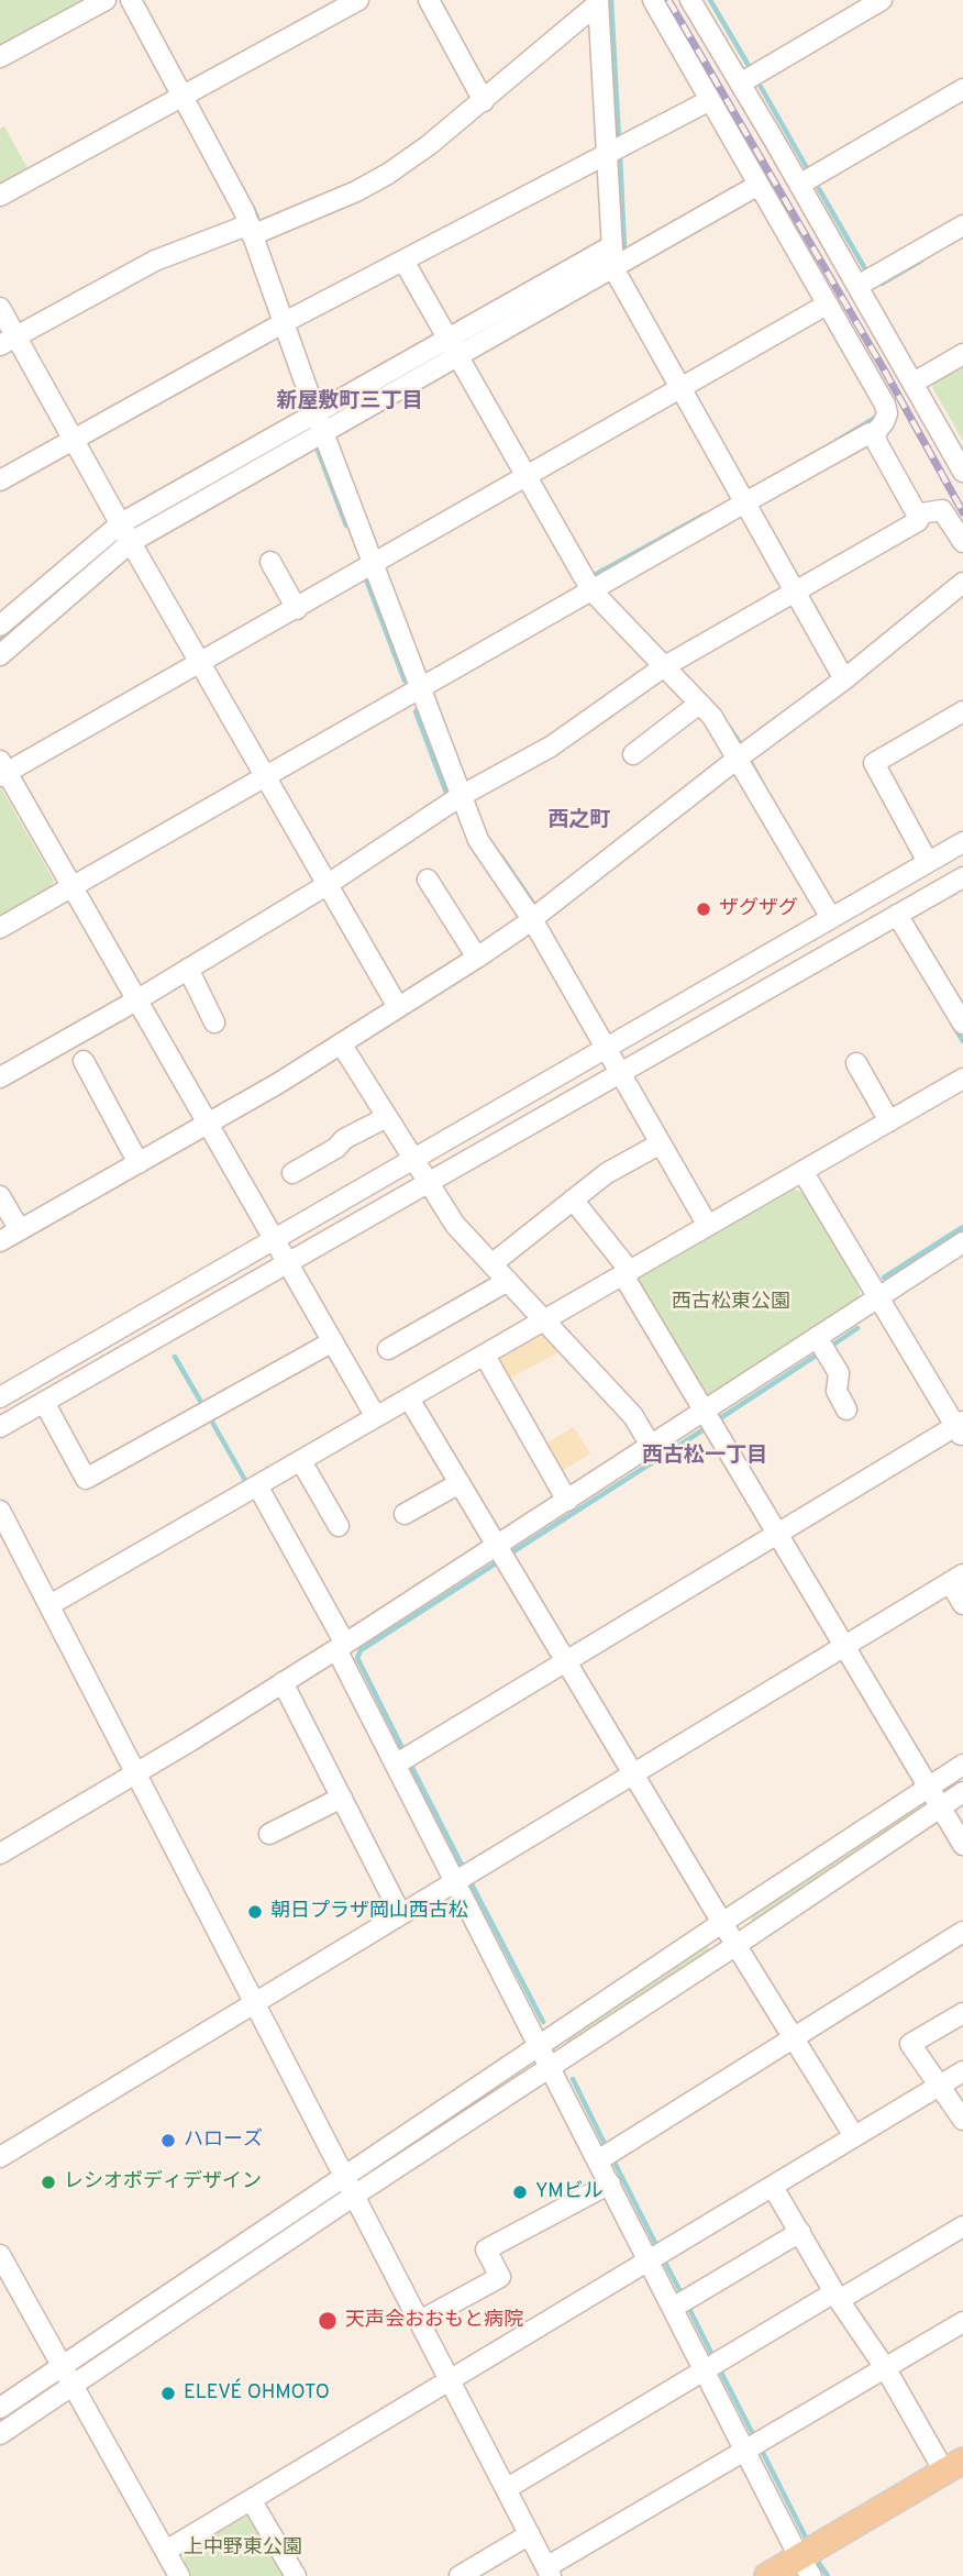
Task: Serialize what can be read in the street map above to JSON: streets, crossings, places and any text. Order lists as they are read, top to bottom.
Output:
{
  "districts": ["新屋敷町三丁目", "西之町", "西古松一丁目"],
  "parks": ["西古松東公園", "上中野東公園"],
  "places": [
    "ザグザグ",
    "朝日プラザ岡山西古松",
    "ハローズ",
    "レシオボディデザイン",
    "YMビル",
    "天声会おおもと病院",
    "ELEVÉ OHMOTO"
  ]
}
